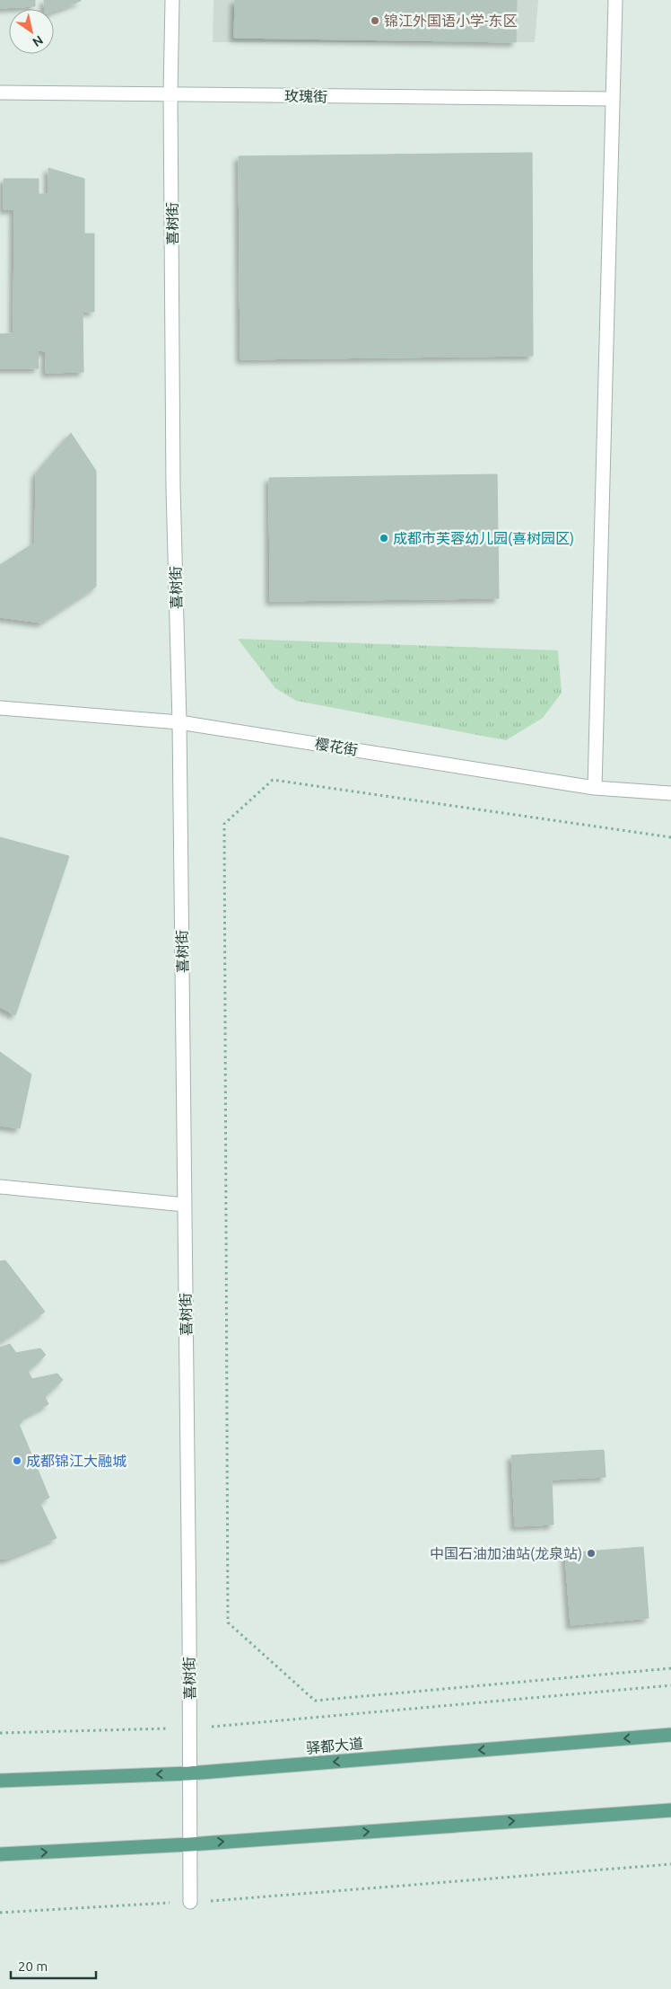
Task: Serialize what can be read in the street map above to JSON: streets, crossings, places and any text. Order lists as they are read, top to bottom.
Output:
{
  "streets": {
    "main road": ["驿都大道"],
    "street": ["玫瑰街", "喜树街", "樱花街"]
  },
  "crossings": [
    ["玫瑰街", "喜树街"],
    ["喜树街", "樱花街"],
    ["喜树街", "驿都大道"]
  ],
  "places": [
    "锦江外国语小学-东区",
    "成都市芙蓉幼儿园(喜树园区)",
    "成都锦江大融城",
    "中国石油加油站(龙泉站)"
  ],
  "scale_bar": "20 m",
  "north": "bottom right"
}
